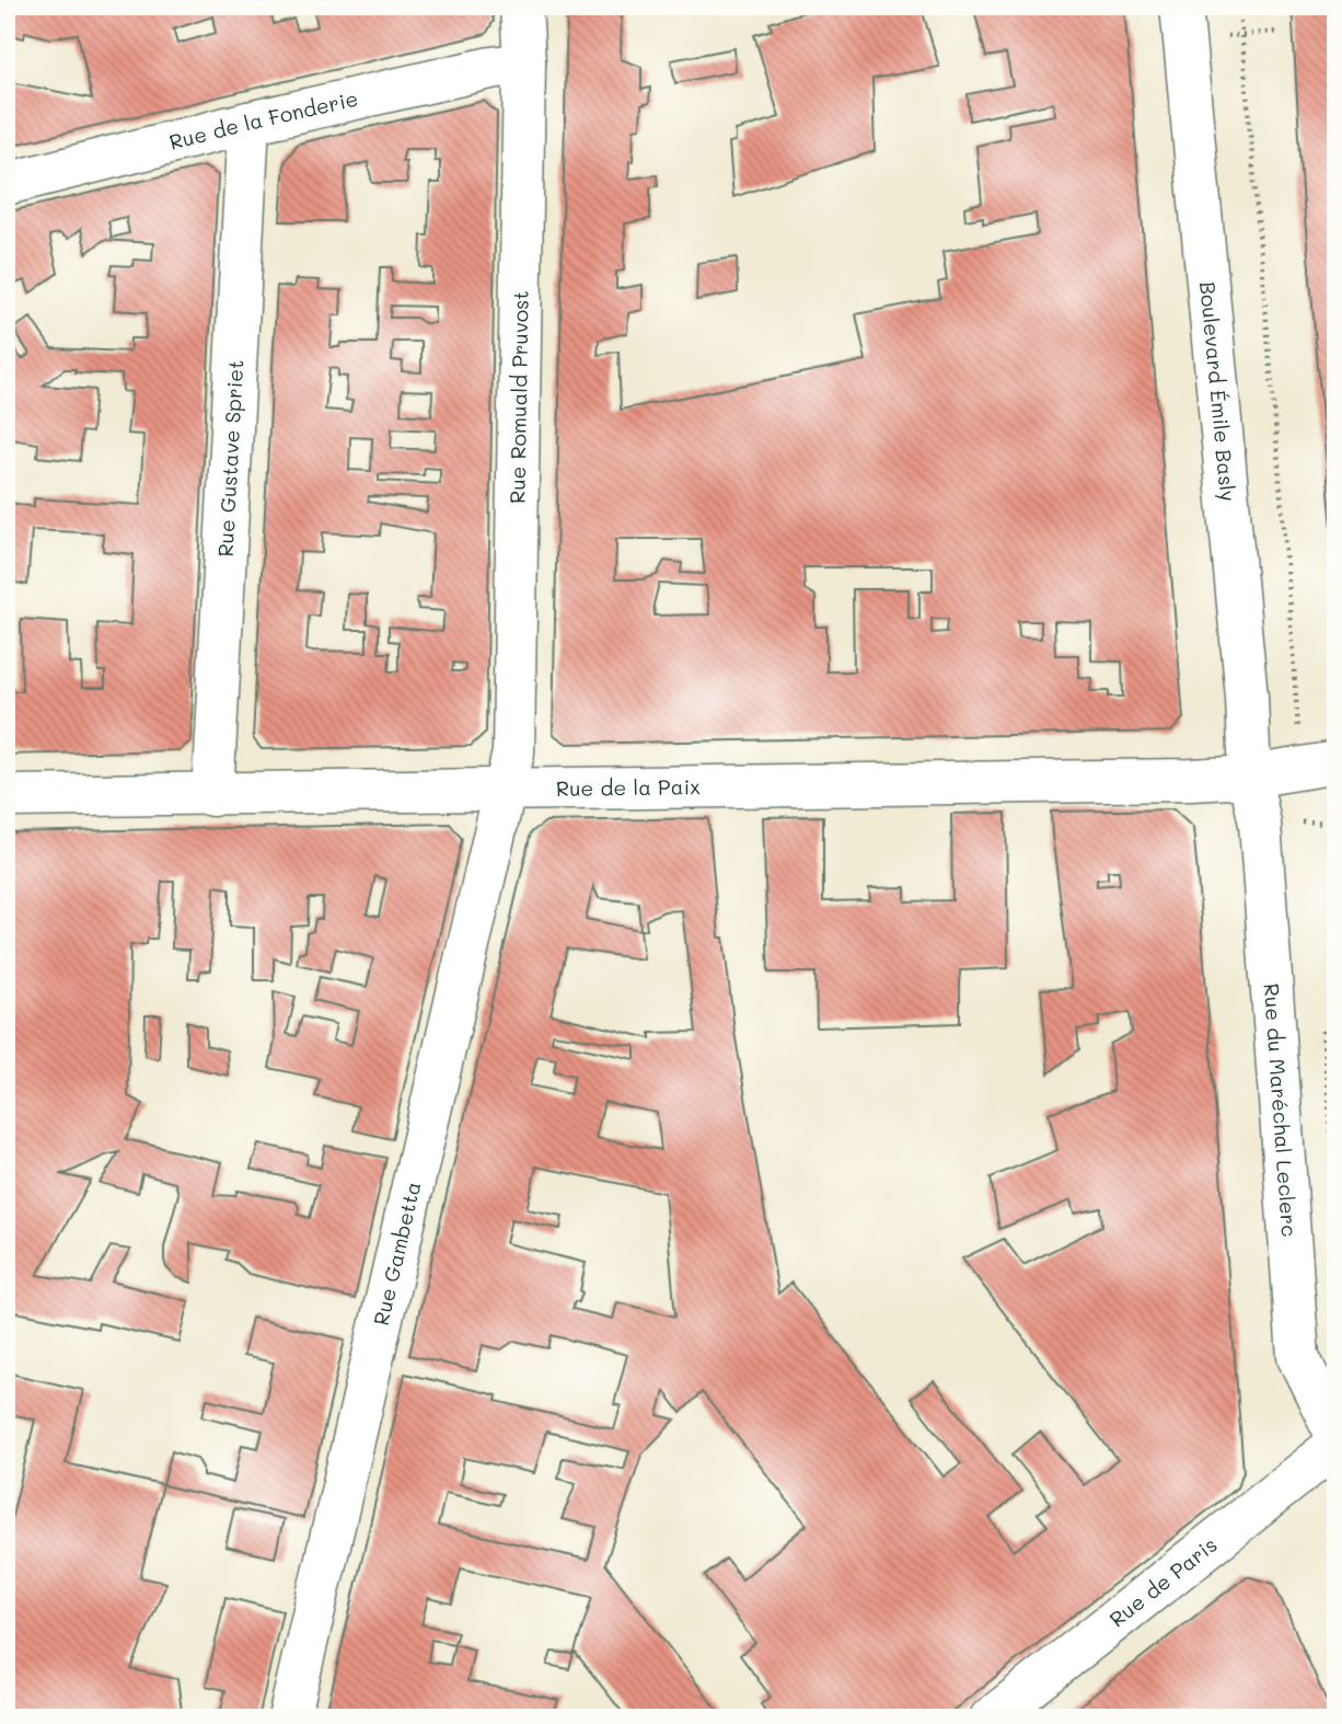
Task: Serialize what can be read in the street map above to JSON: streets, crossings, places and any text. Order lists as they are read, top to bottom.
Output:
{
  "streets": {
    "street": [
      "Rue de la Fonderie",
      "Boulevard Émile Basly",
      "Rue Romuald Pruvost",
      "Rue Gustave Spriet",
      "Rue de la Paix",
      "Rue du Maréchal Leclerc",
      "Rue Gambetta",
      "Rue de Paris"
    ]
  },
  "crossings": [
    ["Rue de la Fonderie", "Rue Romuald Pruvost"],
    ["Rue de la Fonderie", "Rue Gustave Spriet"],
    ["Boulevard Émile Basly", "Rue de la Paix"],
    ["Boulevard Émile Basly", "Rue du Maréchal Leclerc"],
    ["Rue Romuald Pruvost", "Rue de la Paix"],
    ["Rue Romuald Pruvost", "Rue Gambetta"],
    ["Rue Gustave Spriet", "Rue de la Paix"],
    ["Rue de la Paix", "Rue du Maréchal Leclerc"],
    ["Rue de la Paix", "Rue Gambetta"]
  ]
}
